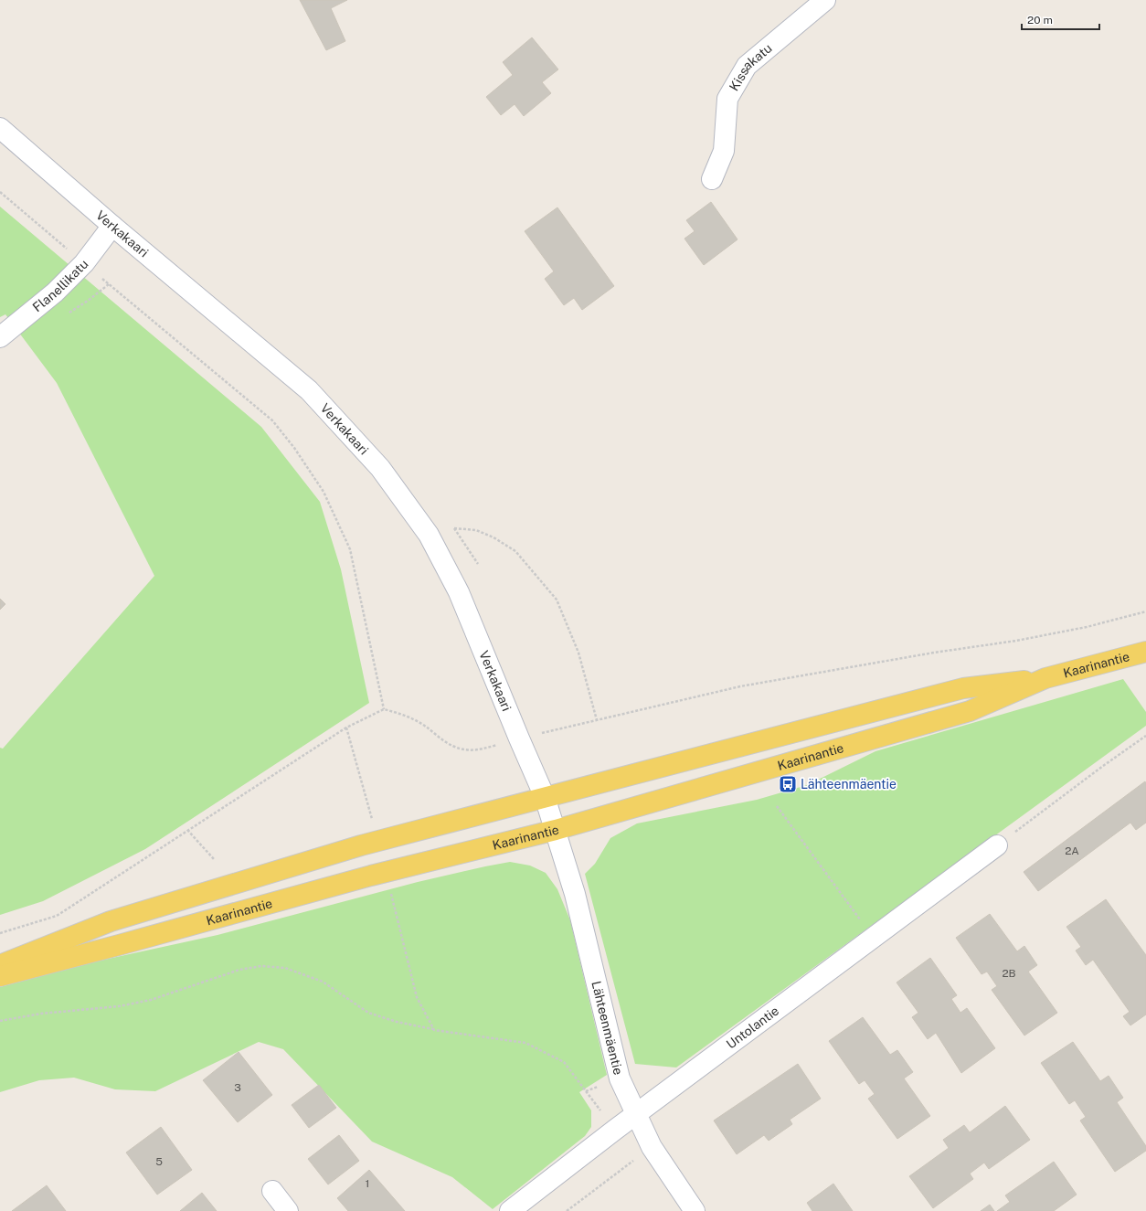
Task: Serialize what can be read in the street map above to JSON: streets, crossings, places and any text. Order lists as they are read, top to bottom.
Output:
{
  "streets": {
    "main road": ["Kaarinantie"],
    "street": [
      "Kissakatu",
      "Verkakaari",
      "Flanellikatu",
      "Untolantie",
      "Lähteenmäentie"
    ]
  },
  "crossings": [
    ["Verkakaari", "Flanellikatu"],
    ["Verkakaari", "Kaarinantie"],
    ["Verkakaari", "Lähteenmäentie"],
    ["Kaarinantie", "Lähteenmäentie"],
    ["Untolantie", "Lähteenmäentie"]
  ],
  "places": {
    "bus stop": ["Lähteenmäentie"]
  },
  "house_numbers": [
    "2A",
    "2B",
    "3",
    "5",
    "1"
  ],
  "scale_bar": "20 m"
}
